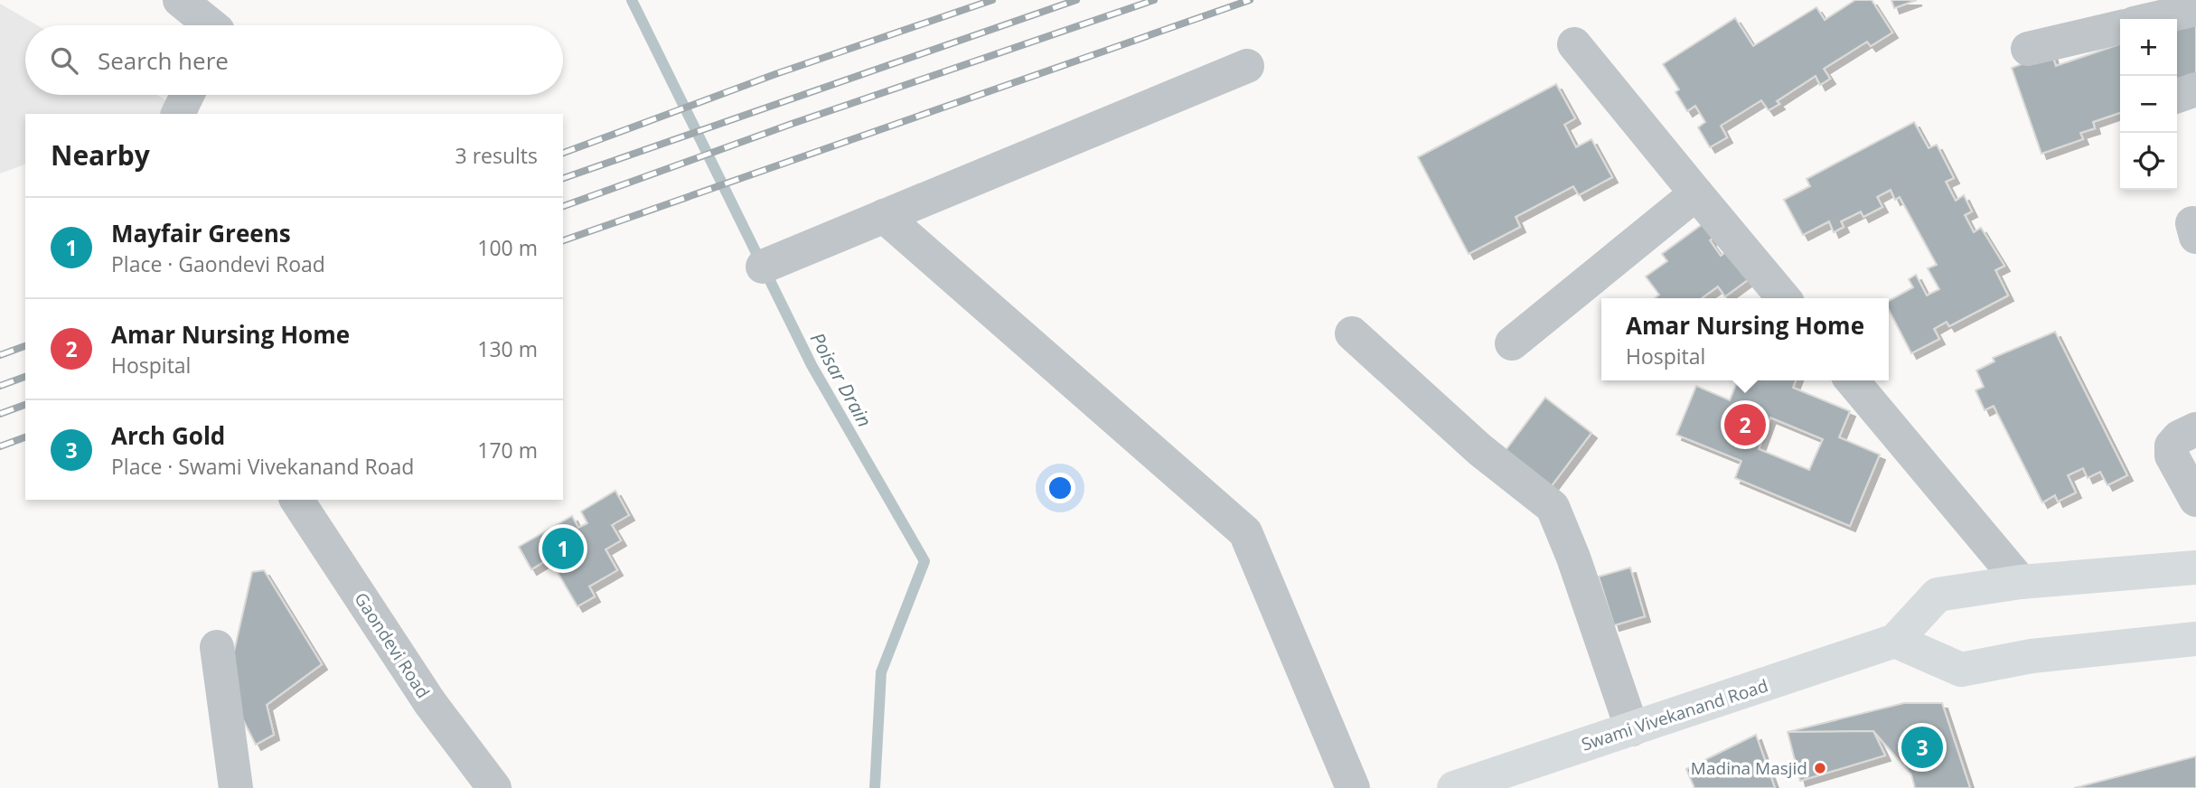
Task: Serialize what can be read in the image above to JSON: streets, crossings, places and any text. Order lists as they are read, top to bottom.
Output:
{
  "streets": {
    "main road": ["Swami Vivekanand Road"],
    "street": ["Gaondevi Road"]
  },
  "water": ["Poisar Drain"],
  "places": ["Madina Masjid"],
  "page": {
    "map_buttons": ["+", "−"],
    "search": "Search here",
    "heading": ["Nearby", "3 results"],
    "list": [
      {
        "mark": "1",
        "name": "Mayfair Greens",
        "note": "Place · Gaondevi Road",
        "value": "100 m"
      },
      {
        "mark": "2",
        "name": "Amar Nursing Home",
        "note": "Hospital",
        "value": "130 m"
      },
      {
        "mark": "3",
        "name": "Arch Gold",
        "note": "Place · Swami Vivekanand Road",
        "value": "170 m"
      }
    ],
    "popup": ["Amar Nursing Home", "Hospital"],
    "pins": ["2", "1", "3"]
  }
}
